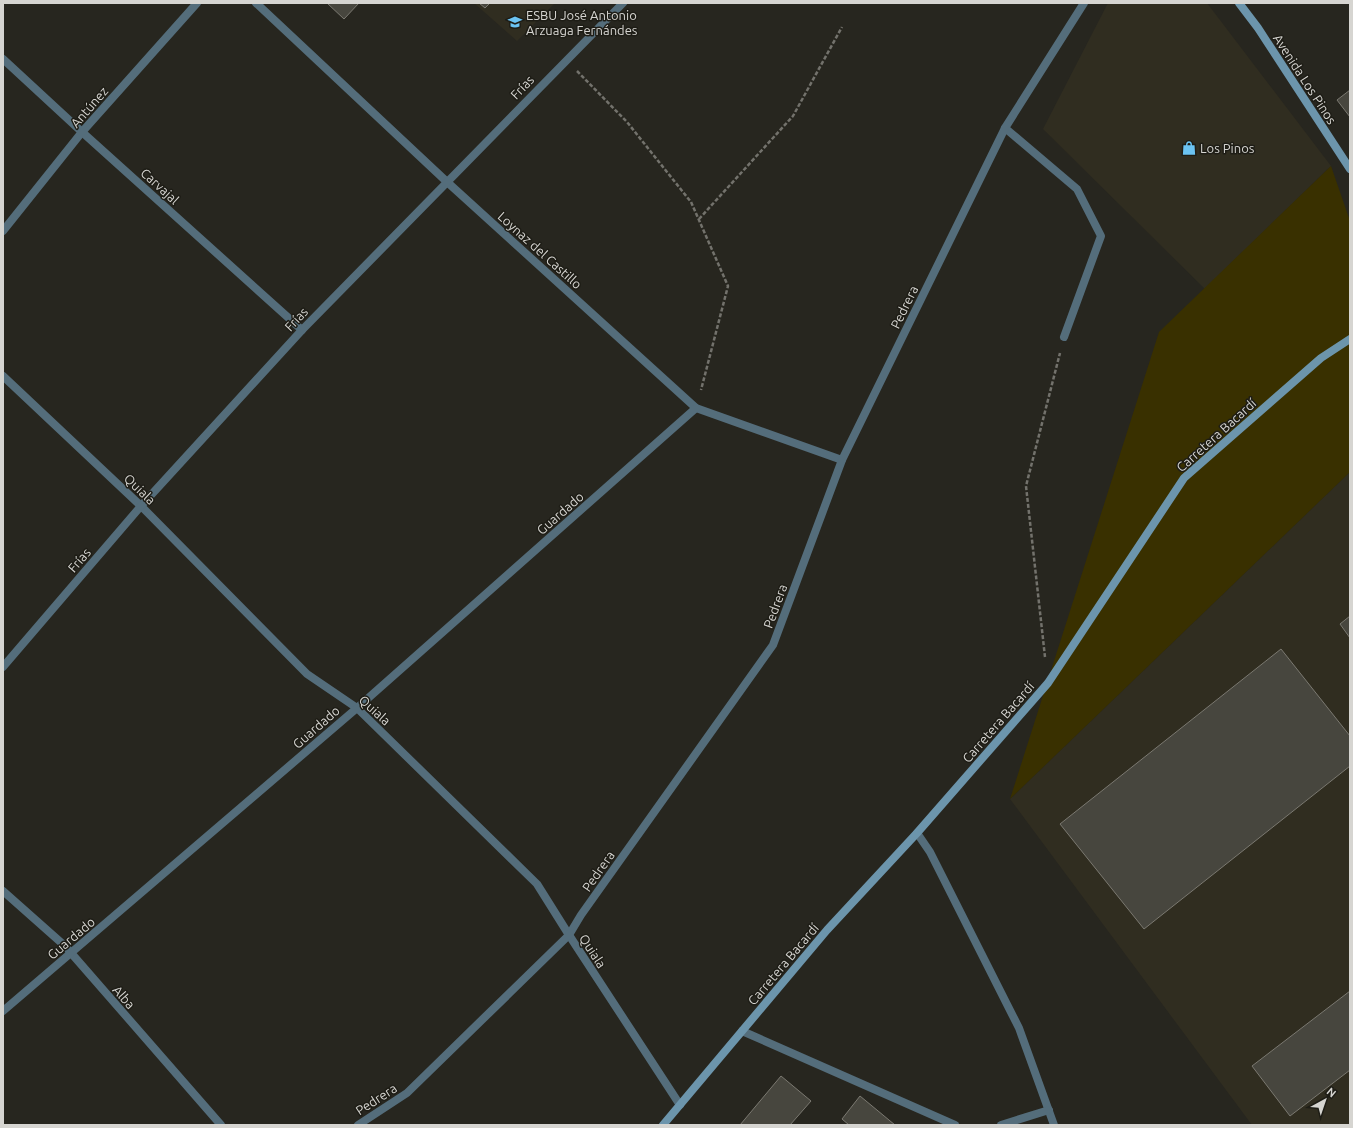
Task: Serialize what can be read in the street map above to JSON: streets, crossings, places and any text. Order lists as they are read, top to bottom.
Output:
{
  "streets": {
    "street": [
      "Avenida Los Pinos",
      "Frías",
      "Antúnez",
      "Carvajal",
      "Loynaz del Castillo",
      "Pedrera",
      "Carretera Bacardí",
      "Quiala",
      "Guardado",
      "Alba"
    ]
  },
  "crossings": [
    ["Frías", "Carvajal"],
    ["Frías", "Loynaz del Castillo"],
    ["Frías", "Quiala"],
    ["Antúnez", "Carvajal"],
    ["Loynaz del Castillo", "Pedrera"],
    ["Loynaz del Castillo", "Guardado"],
    ["Pedrera", "Quiala"],
    ["Carretera Bacardí", "Quiala"],
    ["Quiala", "Guardado"],
    ["Guardado", "Alba"]
  ],
  "places": {
    "school or university": ["ESBU José Antonio Arzuaga Fernándes"],
    "shop": ["Los Pinos"]
  },
  "north": "top right"
}
